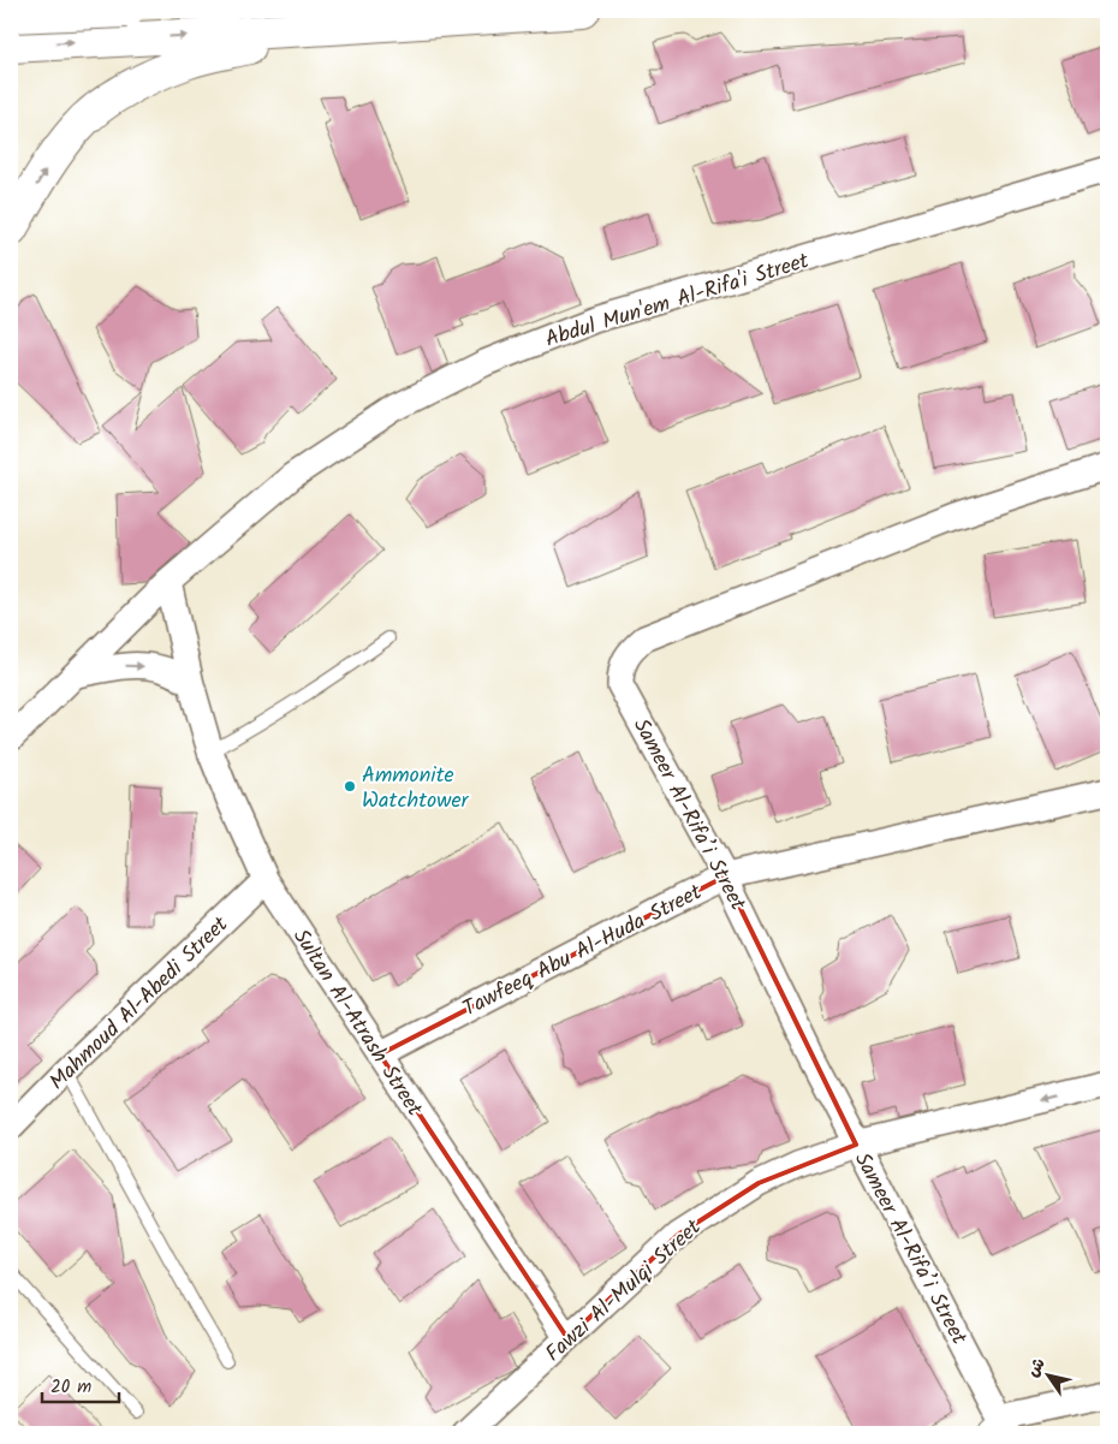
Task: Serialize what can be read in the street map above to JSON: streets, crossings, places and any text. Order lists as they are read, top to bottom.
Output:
{
  "streets": {
    "street": [
      "Abdul Mun'em Al-Rifa'i Street",
      "Sameer Al-Rifa’i Street",
      "Tawfeeq Abu Al-Huda Street",
      "Mahmoud Al-Abedi Street",
      "Sultan Al-Atrash Street",
      "Fawzi Al-Mulqi Street"
    ]
  },
  "crossings": [
    ["Abdul Mun'em Al-Rifa'i Street", "Sultan Al-Atrash Street"],
    ["Sameer Al-Rifa’i Street", "Tawfeeq Abu Al-Huda Street"],
    ["Sameer Al-Rifa’i Street", "Fawzi Al-Mulqi Street"],
    ["Tawfeeq Abu Al-Huda Street", "Sultan Al-Atrash Street"],
    ["Mahmoud Al-Abedi Street", "Sultan Al-Atrash Street"],
    ["Sultan Al-Atrash Street", "Fawzi Al-Mulqi Street"]
  ],
  "one_way": ["Sultan Al-Atrash Street"],
  "places": ["Ammonite Watchtower"],
  "scale_bar": "20 m",
  "north": "top left"
}
